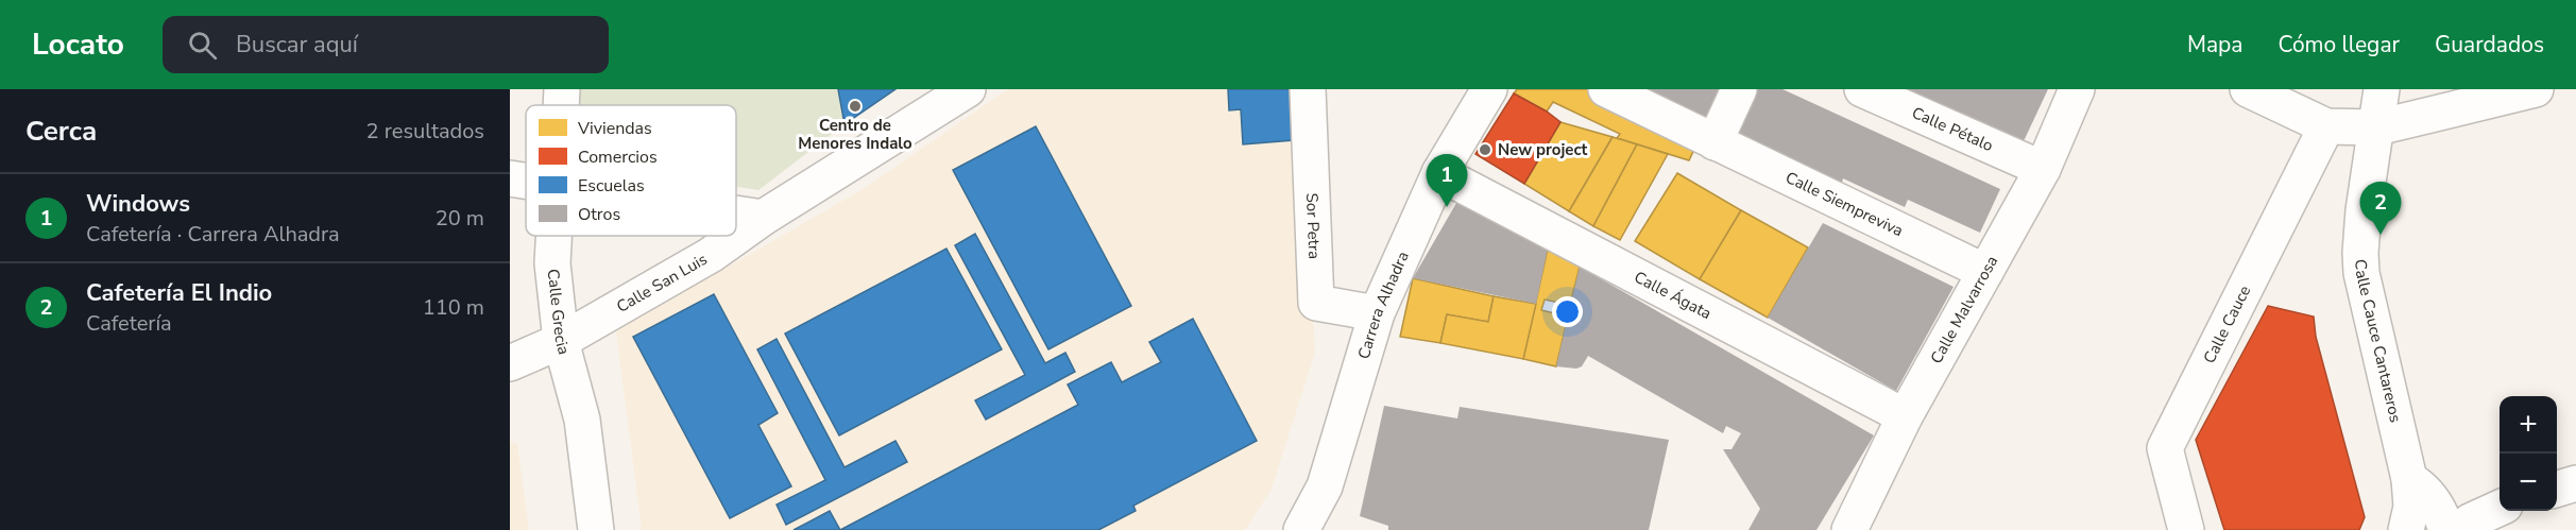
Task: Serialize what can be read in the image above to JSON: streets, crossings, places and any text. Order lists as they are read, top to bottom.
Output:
{
  "streets": {
    "street": [
      "Calle Pétalo",
      "Calle Siempreviva",
      "Sor Petra",
      "Calle San Luis",
      "Calle Ágata",
      "Carrera Alhadra",
      "Calle Malvarrosa",
      "Calle Grecia",
      "Calle Cauce",
      "Calle Cauce Cantareros"
    ]
  },
  "crossings": [
    ["Calle Pétalo", "Calle Malvarrosa"],
    ["Calle Siempreviva", "Calle Malvarrosa"],
    ["Sor Petra", "Carrera Alhadra"],
    ["Calle San Luis", "Calle Grecia"],
    ["Calle Ágata", "Carrera Alhadra"],
    ["Calle Ágata", "Calle Malvarrosa"]
  ],
  "places": ["Centro de Menores Indalo", "New project"],
  "legend": [
    "Viviendas",
    "Comercios",
    "Escuelas",
    "Otros"
  ],
  "page": {
    "header": "Locato",
    "search": "Buscar aquí",
    "nav": ["Mapa", "Cómo llegar", "Guardados"],
    "heading": ["Cerca", "2 resultados"],
    "pins": ["1", "2"],
    "list": [
      {
        "mark": "1",
        "name": "Windows",
        "note": "Cafetería · Carrera Alhadra",
        "value": "20 m"
      },
      {
        "mark": "2",
        "name": "Cafetería El Indio",
        "note": "Cafetería",
        "value": "110 m"
      }
    ],
    "map_buttons": ["+", "−"]
  }
}
